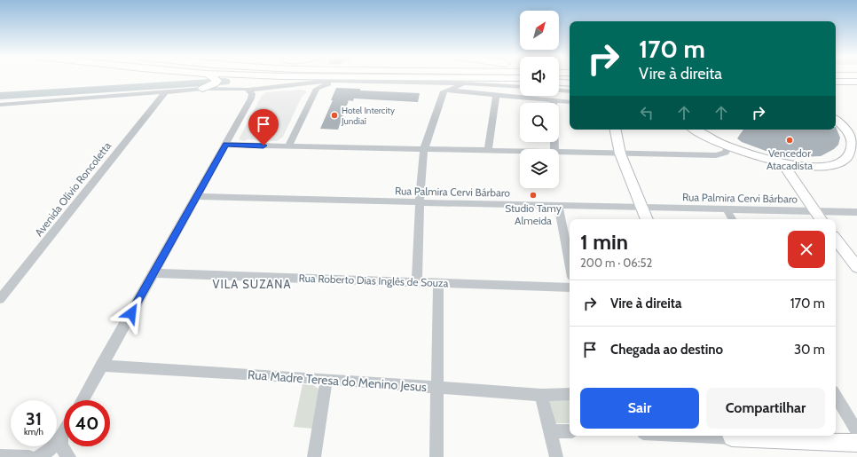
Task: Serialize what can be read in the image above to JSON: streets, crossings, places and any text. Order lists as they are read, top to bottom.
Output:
{
  "streets": {
    "street": [
      "Avenida Olívio Roncoletta",
      "Rua Palmira Cervi Bárbaro",
      "Rua Roberto Dias Inglês de Souza",
      "Rua Madre Teresa do Menino Jesus"
    ]
  },
  "districts": ["VILA SUZANA"],
  "places": ["Hotel Intercity Jundiaí", "Vencedor Atacadista", "Studio Tamy Almeida"],
  "north": "top right",
  "page": {
    "turn": ["170 m", "Vire à direita"],
    "heading": ["1 min", "200 m · 06:52"],
    "list": [
      {
        "name": "Vire à direita",
        "value": "170 m"
      },
      {
        "name": "Chegada ao destino",
        "value": "30 m"
      }
    ],
    "buttons": ["Sair", "Compartilhar"],
    "speed": "31 km/h",
    "limit": "40"
  }
}
